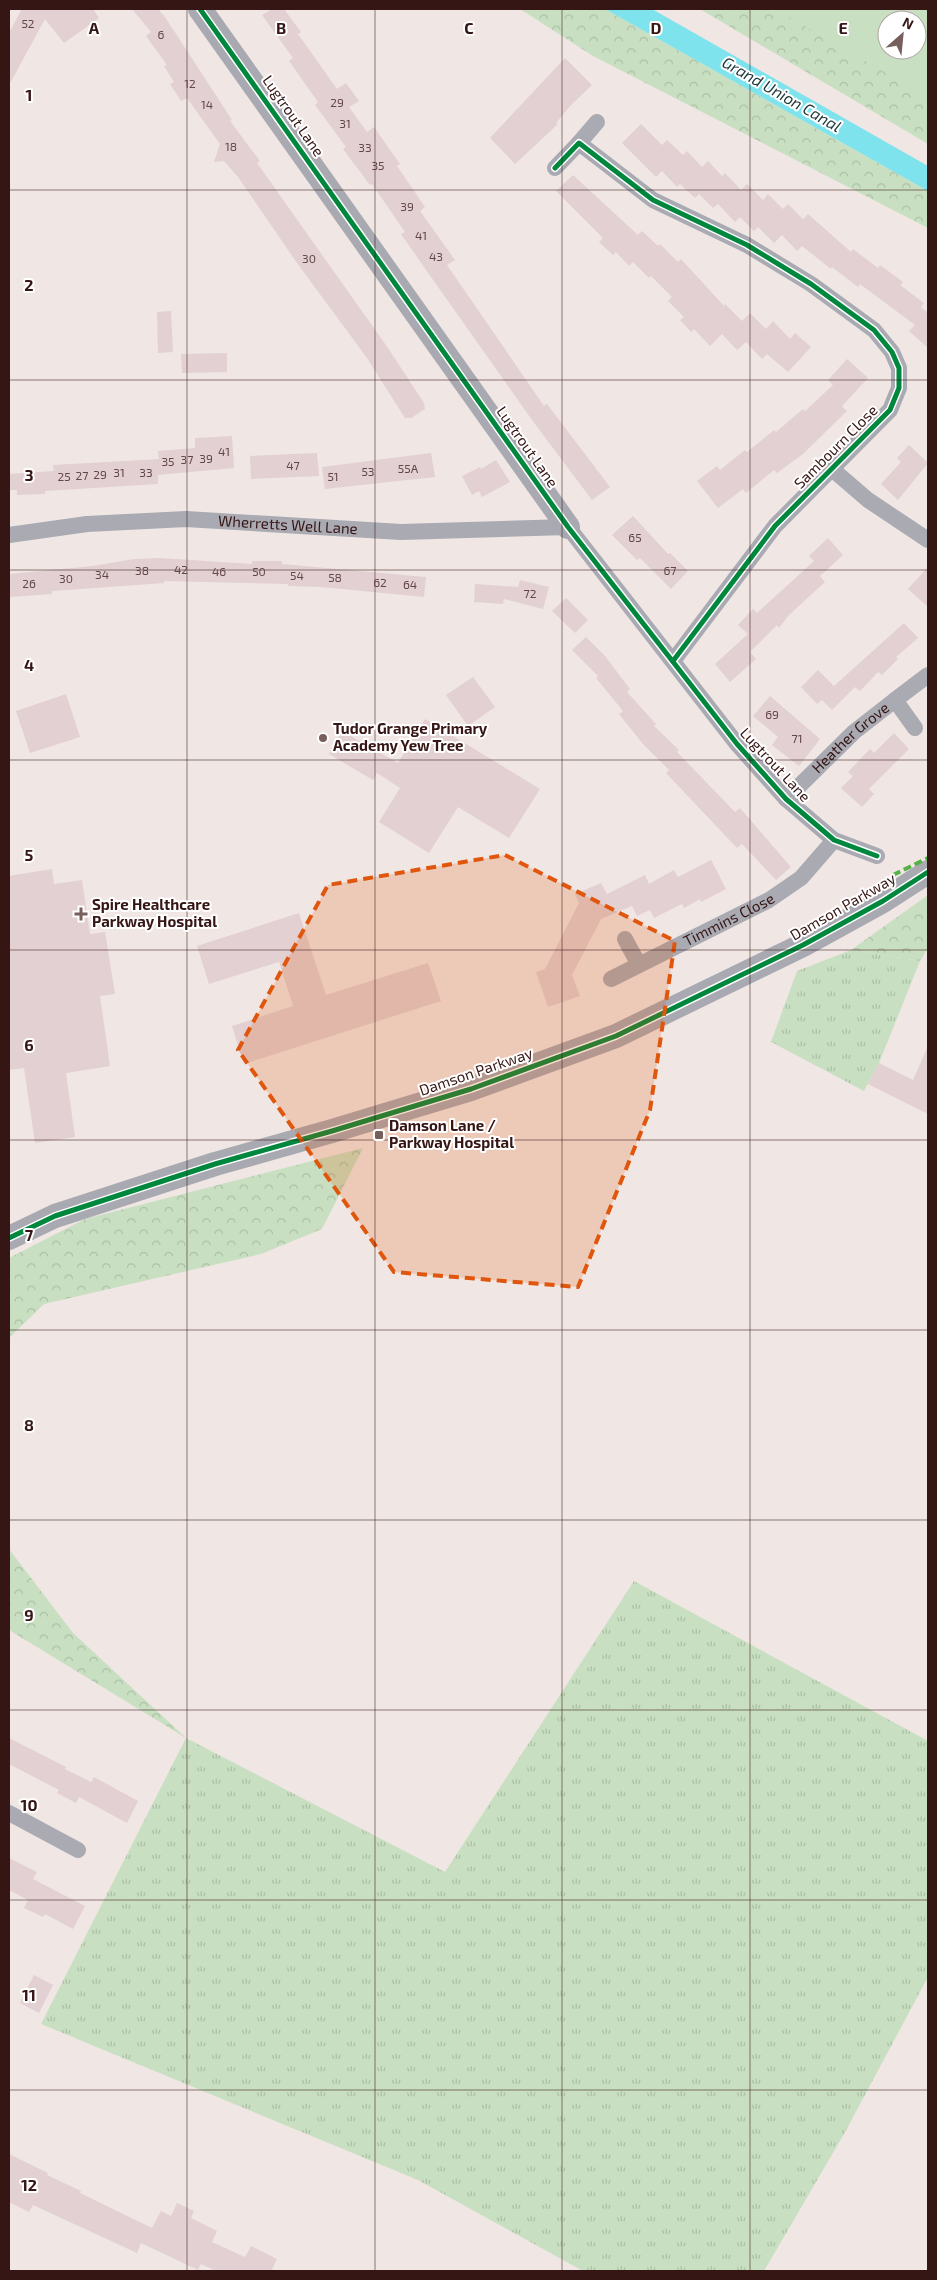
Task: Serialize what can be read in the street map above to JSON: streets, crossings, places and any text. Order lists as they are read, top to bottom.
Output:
{
  "streets": {
    "street": [
      "Lugtrout Lane",
      "Sambourn Close",
      "Wherretts Well Lane",
      "Heather Grove",
      "Damson Parkway",
      "Timmins Close"
    ]
  },
  "crossings": [
    ["Lugtrout Lane", "Sambourn Close"],
    ["Lugtrout Lane", "Wherretts Well Lane"],
    ["Lugtrout Lane", "Heather Grove"],
    ["Lugtrout Lane", "Timmins Close"]
  ],
  "water": ["Grand Union Canal"],
  "places": {
    "other": ["Tudor Grange Primary Academy Yew Tree"],
    "health": ["Spire Healthcare Parkway Hospital"],
    "transit": ["Damson Lane / Parkway Hospital"]
  },
  "house_numbers": [
    "52",
    "6",
    "12",
    "29",
    "14",
    "31",
    "18",
    "33",
    "35",
    "39",
    "41",
    "43",
    "30",
    "41",
    "39",
    "37",
    "35",
    "47",
    "55A",
    "53",
    "31",
    "33",
    "29",
    "27",
    "25",
    "51",
    "65",
    "42",
    "38",
    "67",
    "46",
    "50",
    "34",
    "54",
    "58",
    "30",
    "62",
    "26",
    "64",
    "72",
    "69",
    "71"
  ],
  "north": "top right",
  "grid": {
    "columns": [
      "A",
      "B",
      "C",
      "D",
      "E"
    ],
    "rows": [
      "1",
      "2",
      "3",
      "4",
      "5",
      "6",
      "7",
      "8",
      "9",
      "10",
      "11",
      "12"
    ]
  }
}
